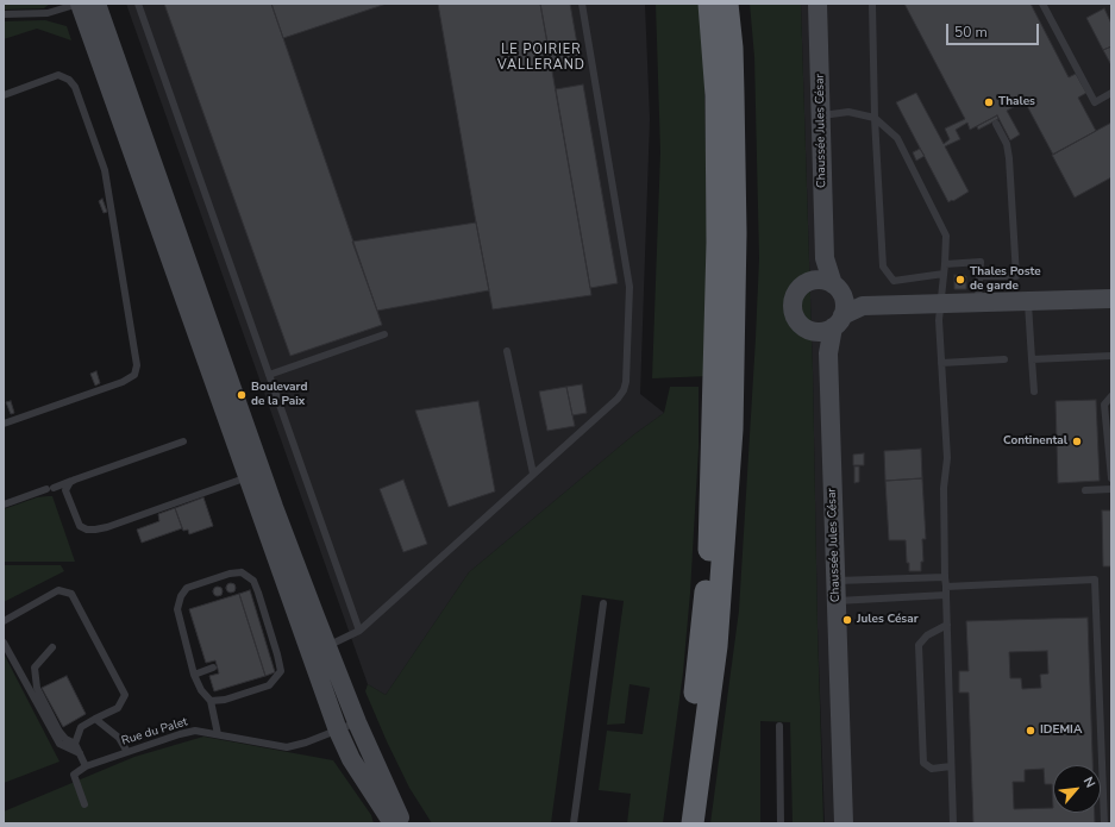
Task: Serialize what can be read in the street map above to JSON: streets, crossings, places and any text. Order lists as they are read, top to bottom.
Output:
{
  "streets": {
    "main road": ["Chaussée Jules César"],
    "lane": ["Rue du Palet"]
  },
  "districts": ["LE POIRIER VALLERAND"],
  "places": [
    "Thales",
    "Thales Poste de garde",
    "Boulevard de la Paix",
    "Continental",
    "Jules César",
    "IDEMIA"
  ],
  "scale_bar": "50 m",
  "north": "top right"
}
